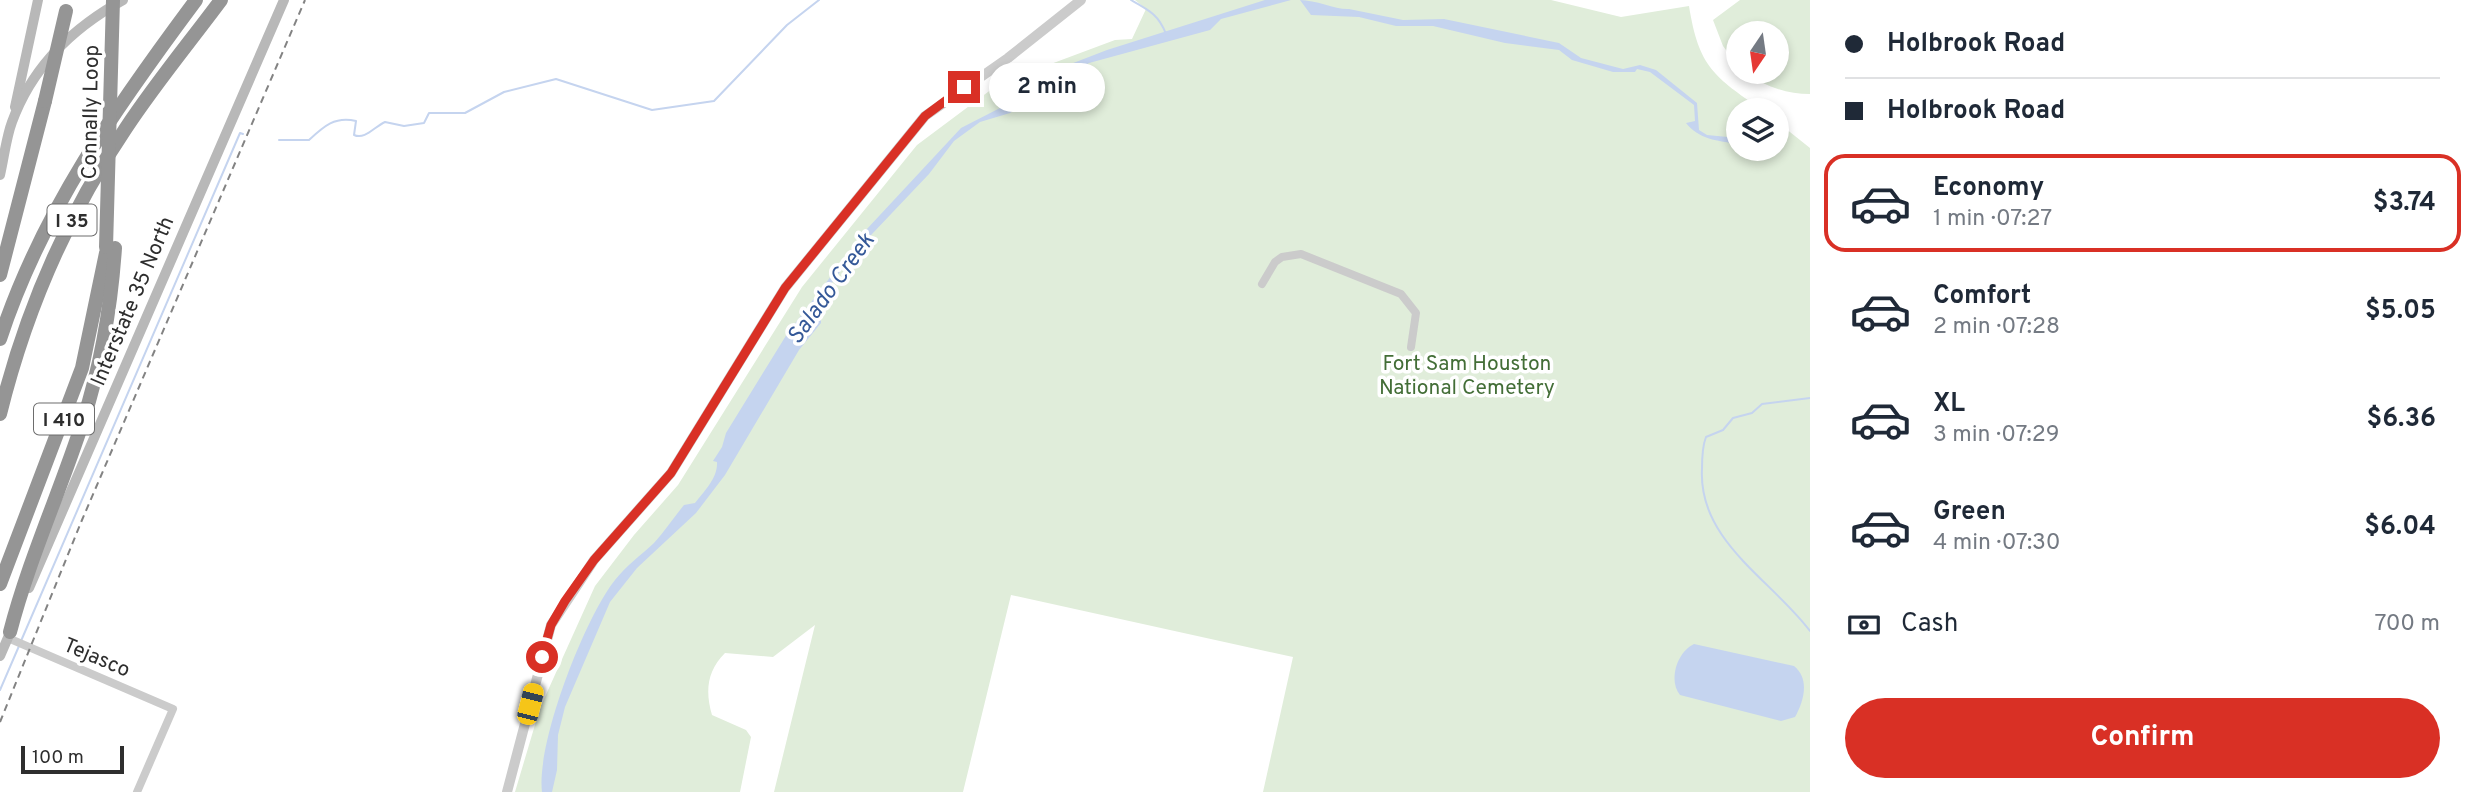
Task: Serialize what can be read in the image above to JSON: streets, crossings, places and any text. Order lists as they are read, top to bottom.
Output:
{
  "streets": {
    "highway": ["Connally Loop", "I 35", "I 410"],
    "main road": ["Interstate 35 North"],
    "street": ["Tejasco"]
  },
  "crossings": [
    ["Interstate 35 North", "Tejasco"]
  ],
  "water": ["Salado Creek"],
  "parks": ["Fort Sam Houston National Cemetery"],
  "scale_bar": "100 m",
  "north": "bottom",
  "page": {
    "banner": ["Holbrook Road", "Holbrook Road"],
    "bubble": "2 min",
    "list": [
      {
        "name": "Economy",
        "note": "1 min · 07:27",
        "value": "$3.74"
      },
      {
        "name": "Comfort",
        "note": "2 min · 07:28",
        "value": "$5.05"
      },
      {
        "name": "XL",
        "note": "3 min · 07:29",
        "value": "$6.36"
      },
      {
        "name": "Green",
        "note": "4 min · 07:30",
        "value": "$6.04"
      }
    ],
    "pay": ["Cash", "700 m"],
    "buttons": "Confirm",
    "scale": "100 m"
  }
}
